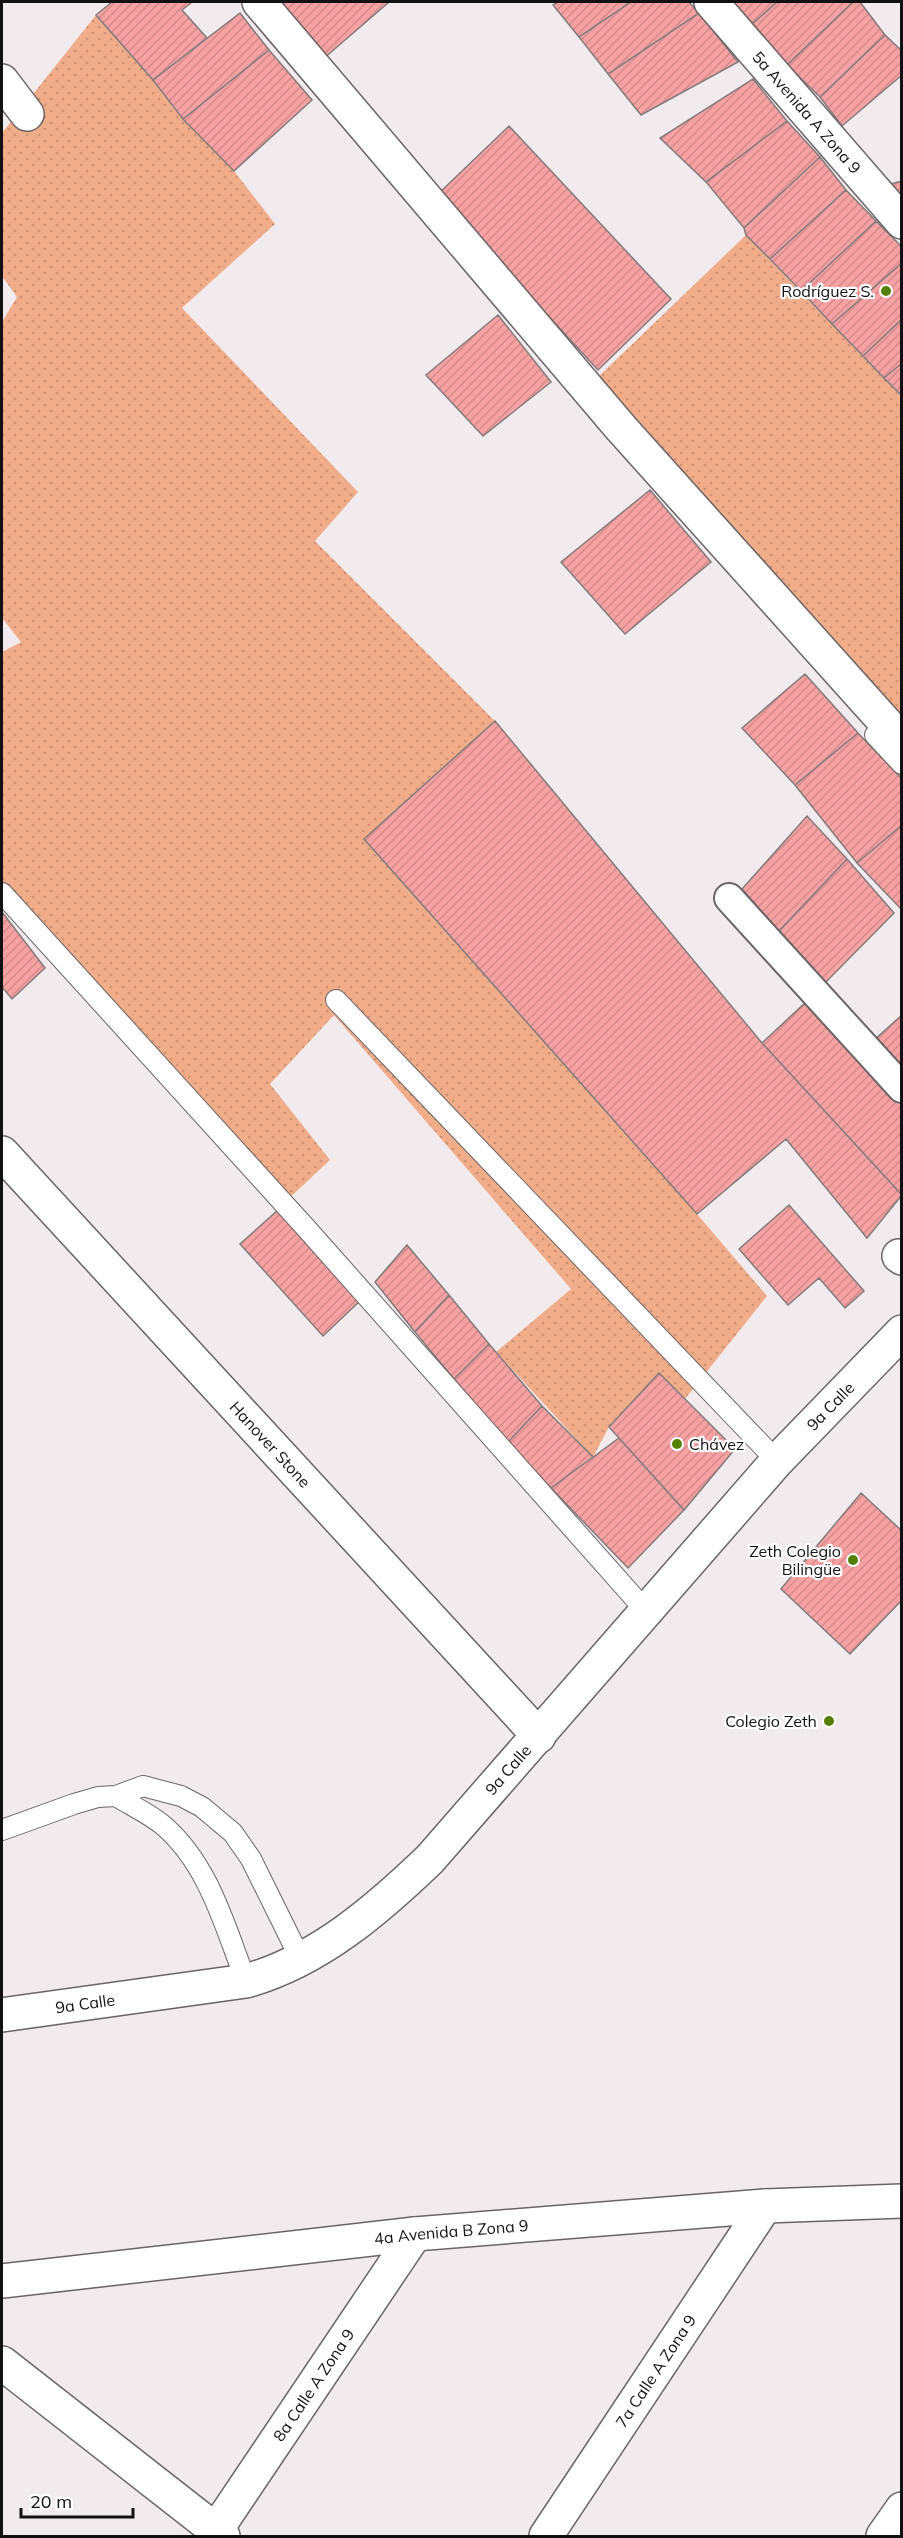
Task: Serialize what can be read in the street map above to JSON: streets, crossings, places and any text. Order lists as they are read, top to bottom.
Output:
{
  "streets": {
    "street": [
      "5a Avenida A Zona 9",
      "9a Calle",
      "Hanover Stone",
      "4a Avenida B Zona 9",
      "7a Calle A Zona 9",
      "8a Calle A Zona 9"
    ]
  },
  "crossings": [
    ["9a Calle", "Hanover Stone"],
    ["4a Avenida B Zona 9", "7a Calle A Zona 9"],
    ["4a Avenida B Zona 9", "8a Calle A Zona 9"]
  ],
  "places": [
    "Rodríguez S.",
    "Chávez",
    "Zeth Colegio Bilingüe",
    "Colegio Zeth"
  ],
  "scale_bar": "20 m"
}
